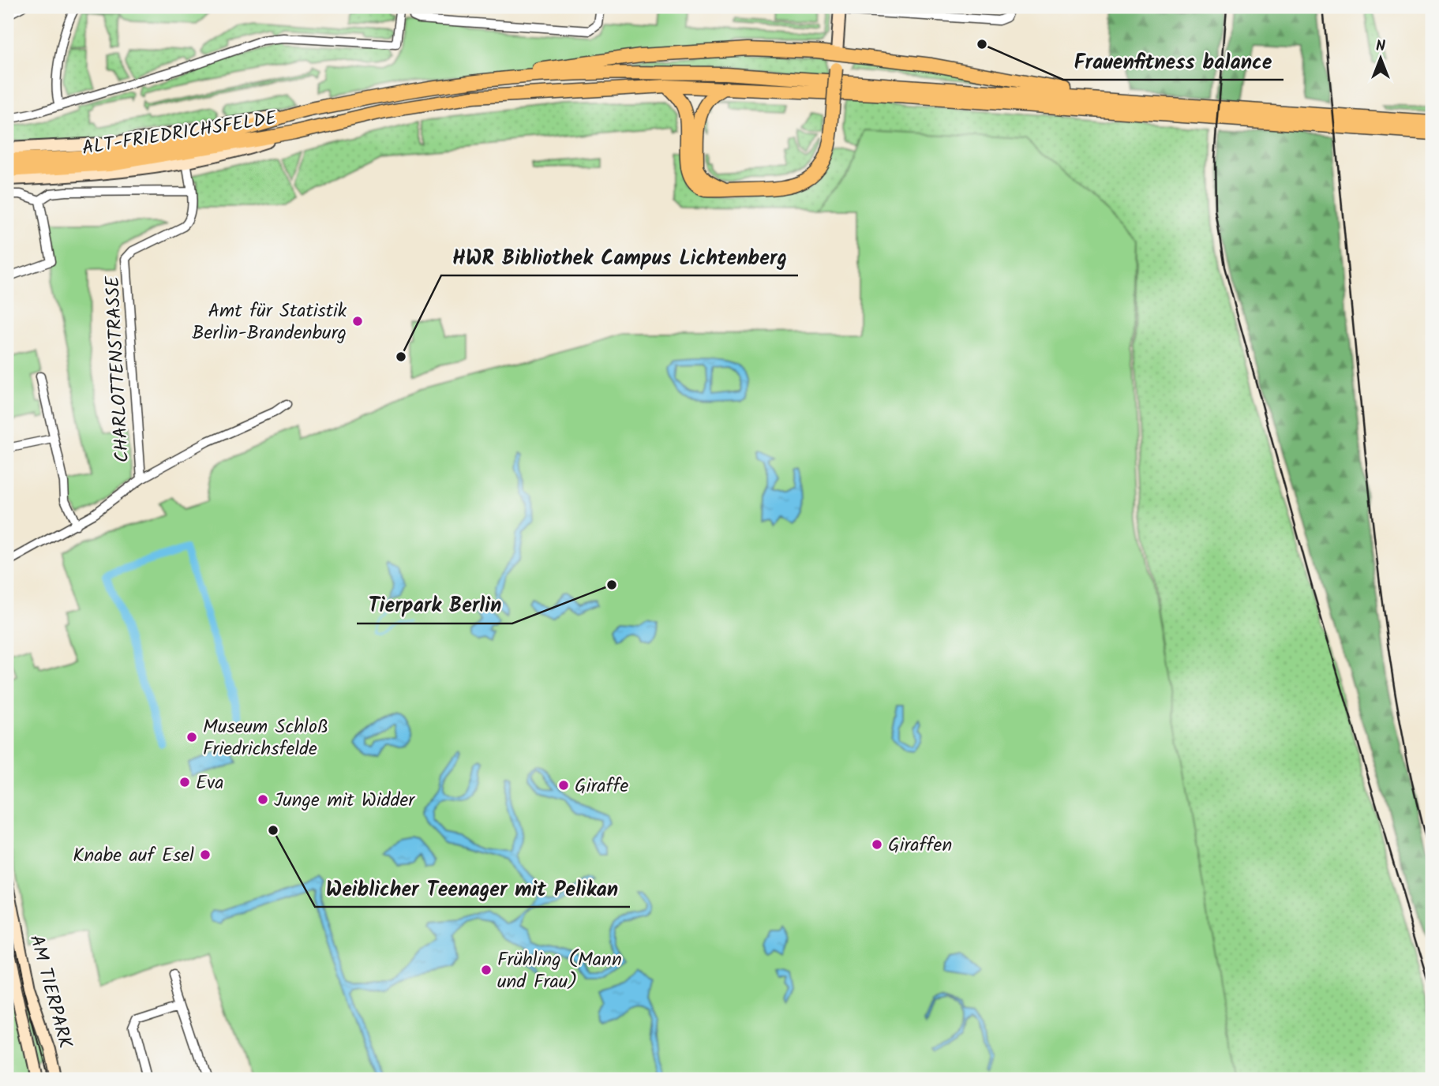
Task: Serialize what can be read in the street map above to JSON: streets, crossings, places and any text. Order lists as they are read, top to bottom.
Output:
{
  "streets": {
    "main road": ["ALT-FRIEDRICHSFELDE", "AM TIERPARK"],
    "street": ["CHARLOTTENSTRASSE"]
  },
  "crossings": [
    ["ALT-FRIEDRICHSFELDE", "CHARLOTTENSTRASSE"]
  ],
  "places": [
    "Frauenfitness balance",
    "Amt für Statistik Berlin-Brandenburg",
    "HWR Bibliothek Campus Lichtenberg",
    "Tierpark Berlin",
    "Museum Schloß Friedrichsfelde",
    "Eva",
    "Giraffe",
    "Junge mit Widder",
    "Weiblicher Teenager mit Pelikan",
    "Giraffen",
    "Knabe auf Esel",
    "Frühling (Mann und Frau)"
  ],
  "north": "top"
}
